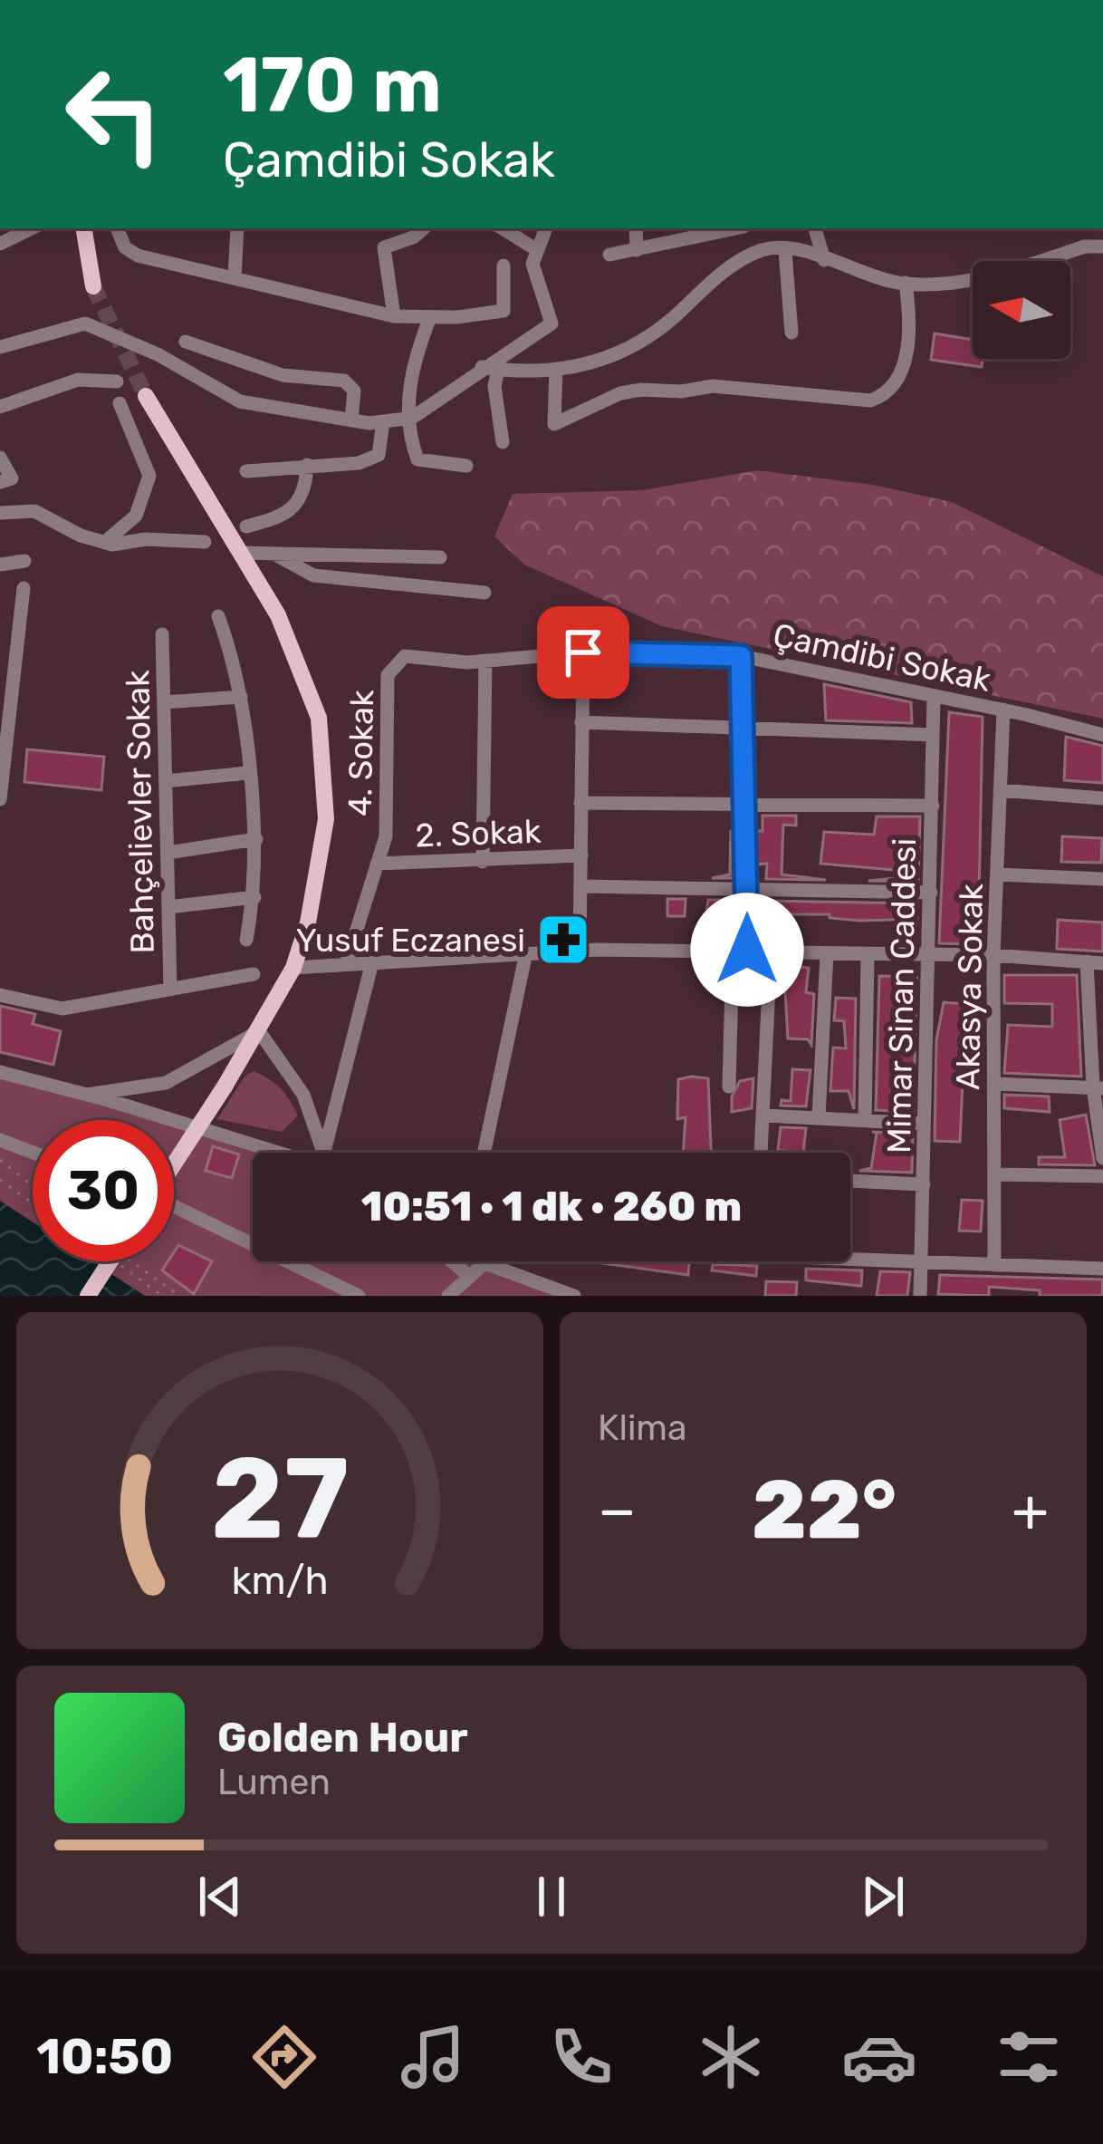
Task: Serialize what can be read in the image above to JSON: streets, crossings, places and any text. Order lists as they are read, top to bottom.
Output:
{
  "streets": {
    "street": [
      "Çamdibi Sokak",
      "4. Sokak",
      "Bahçelievler Sokak",
      "2. Sokak",
      "Akasya Sokak",
      "Mimar Sinan Caddesi"
    ]
  },
  "crossings": [
    ["Çamdibi Sokak", "4. Sokak"],
    ["Çamdibi Sokak", "Akasya Sokak"],
    ["Çamdibi Sokak", "Mimar Sinan Caddesi"],
    ["4. Sokak", "2. Sokak"]
  ],
  "places": {
    "pharmacy": ["Yusuf Eczanesi"]
  },
  "north": "left",
  "page": {
    "turn": ["170 m", "Çamdibi Sokak"],
    "limit": "30",
    "trip": "10:51 · 1 dk · 260 m",
    "tile": "Klima",
    "heat": ["−", "22°", "+"],
    "song": ["Golden Hour", "Lumen"],
    "tabs": "10:50",
    "gauge": ["27", "km/h"]
  }
}
